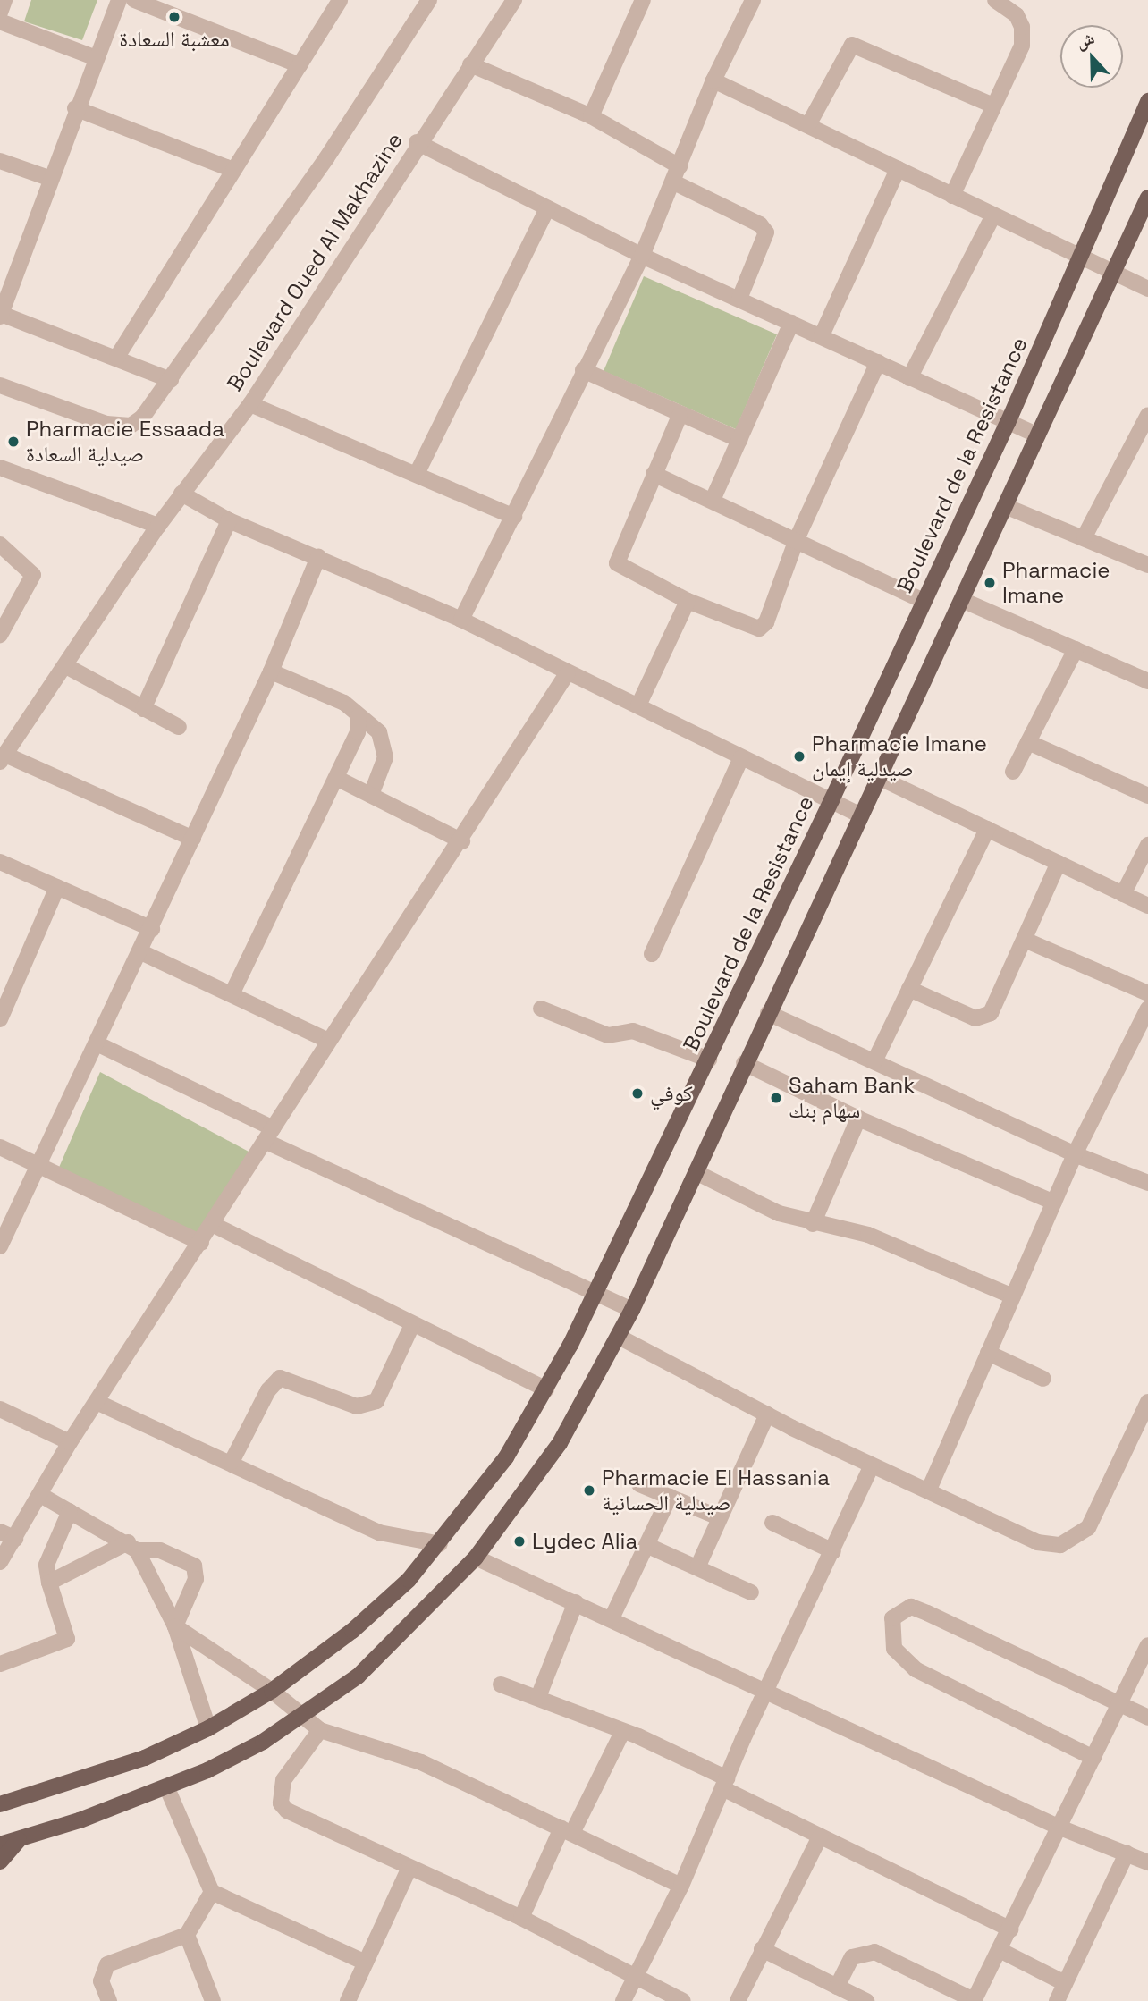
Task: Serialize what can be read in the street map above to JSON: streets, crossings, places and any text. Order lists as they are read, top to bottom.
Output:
{
  "streets": {
    "main road": ["Boulevard de la Resistance"],
    "street": ["Boulevard Oued Al Makhazine"]
  },
  "places": [
    "معشبة السعادة",
    "Pharmacie Essaada صيدلية السعادة",
    "Pharmacie Imane",
    "Pharmacie Imane صيدلية إيمان",
    "كوفي",
    "Saham Bank سهام بنك",
    "Pharmacie El Hassania صيدلية الحسانية",
    "Lydec Alia"
  ],
  "north": "top"
}
